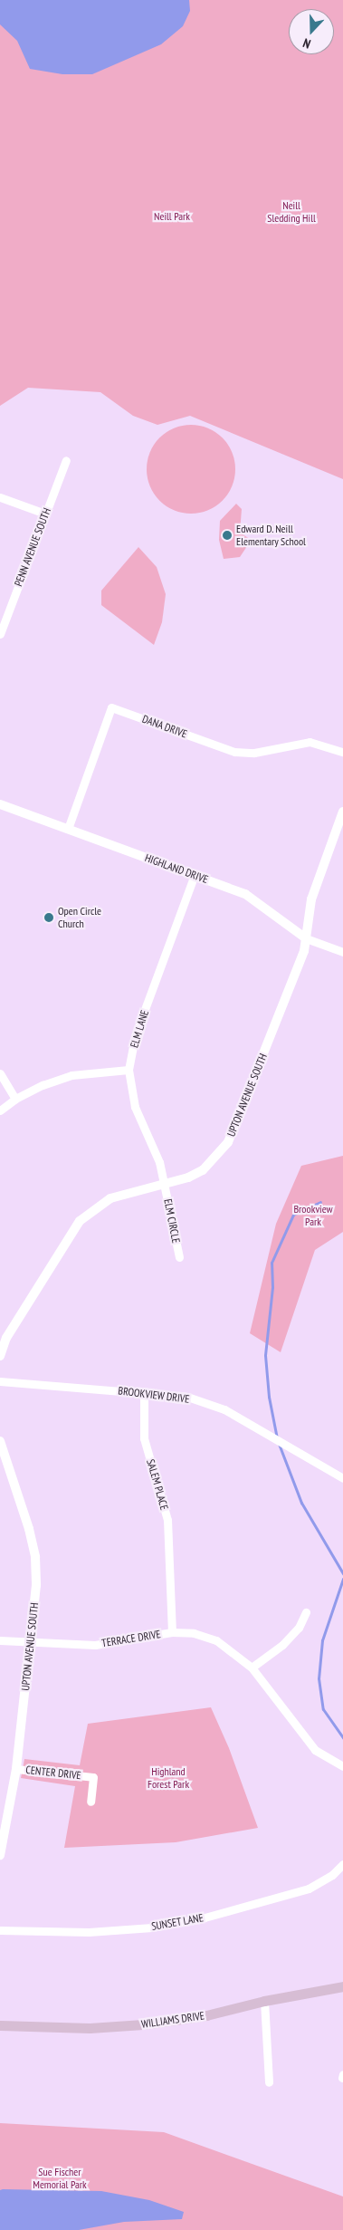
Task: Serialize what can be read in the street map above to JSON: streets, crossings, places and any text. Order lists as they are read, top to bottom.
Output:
{
  "streets": {
    "main road": ["WILLIAMS DRIVE"],
    "street": [
      "PENN AVENUE SOUTH",
      "DANA DRIVE",
      "HIGHLAND DRIVE",
      "ELM LANE",
      "UPTON AVENUE SOUTH",
      "ELM CIRCLE",
      "BROOKVIEW DRIVE",
      "SALEM PLACE",
      "TERRACE DRIVE",
      "CENTER DRIVE",
      "SUNSET LANE"
    ]
  },
  "crossings": [
    ["DANA DRIVE", "HIGHLAND DRIVE"],
    ["HIGHLAND DRIVE", "ELM LANE"],
    ["HIGHLAND DRIVE", "UPTON AVENUE SOUTH"],
    ["ELM LANE", "UPTON AVENUE SOUTH"],
    ["ELM LANE", "ELM CIRCLE"],
    ["UPTON AVENUE SOUTH", "ELM CIRCLE"],
    ["UPTON AVENUE SOUTH", "TERRACE DRIVE"],
    ["UPTON AVENUE SOUTH", "CENTER DRIVE"],
    ["BROOKVIEW DRIVE", "SALEM PLACE"],
    ["SALEM PLACE", "TERRACE DRIVE"]
  ],
  "parks": [
    "Neill Sledding Hill",
    "Neill Park",
    "Brookview Park",
    "Highland Forest Park",
    "Sue Fischer Memorial Park"
  ],
  "places": ["Edward D. Neill Elementary School", "Open Circle Church"],
  "north": "bottom"
}
